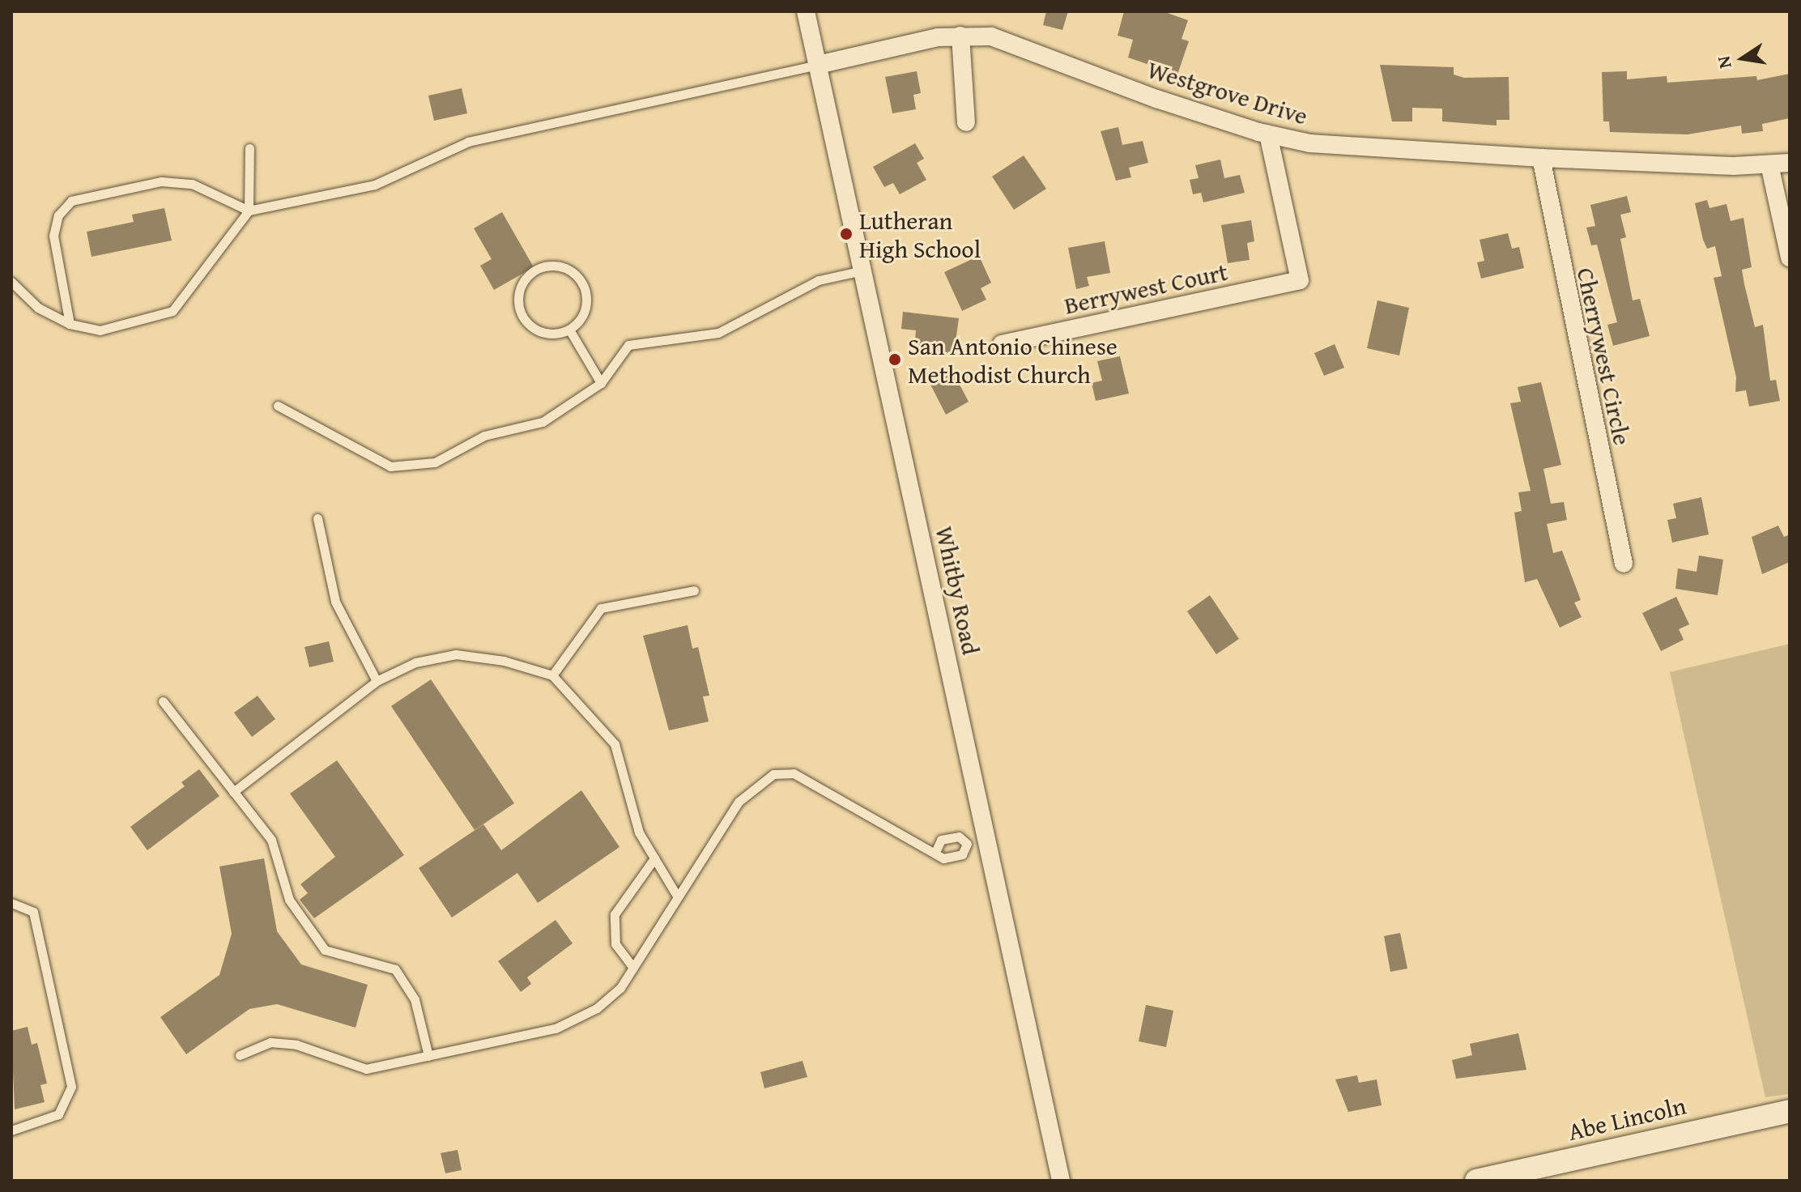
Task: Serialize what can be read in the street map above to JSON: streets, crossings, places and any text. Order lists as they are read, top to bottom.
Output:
{
  "streets": {
    "street": [
      "Westgrove Drive",
      "Berrywest Court",
      "Cherrywest Circle",
      "Whitby Road",
      "Abe Lincoln"
    ]
  },
  "crossings": [
    ["Westgrove Drive", "Berrywest Court"],
    ["Westgrove Drive", "Cherrywest Circle"],
    ["Westgrove Drive", "Whitby Road"]
  ],
  "places": ["Lutheran High School", "San Antonio Chinese Methodist Church"],
  "north": "left"
}
